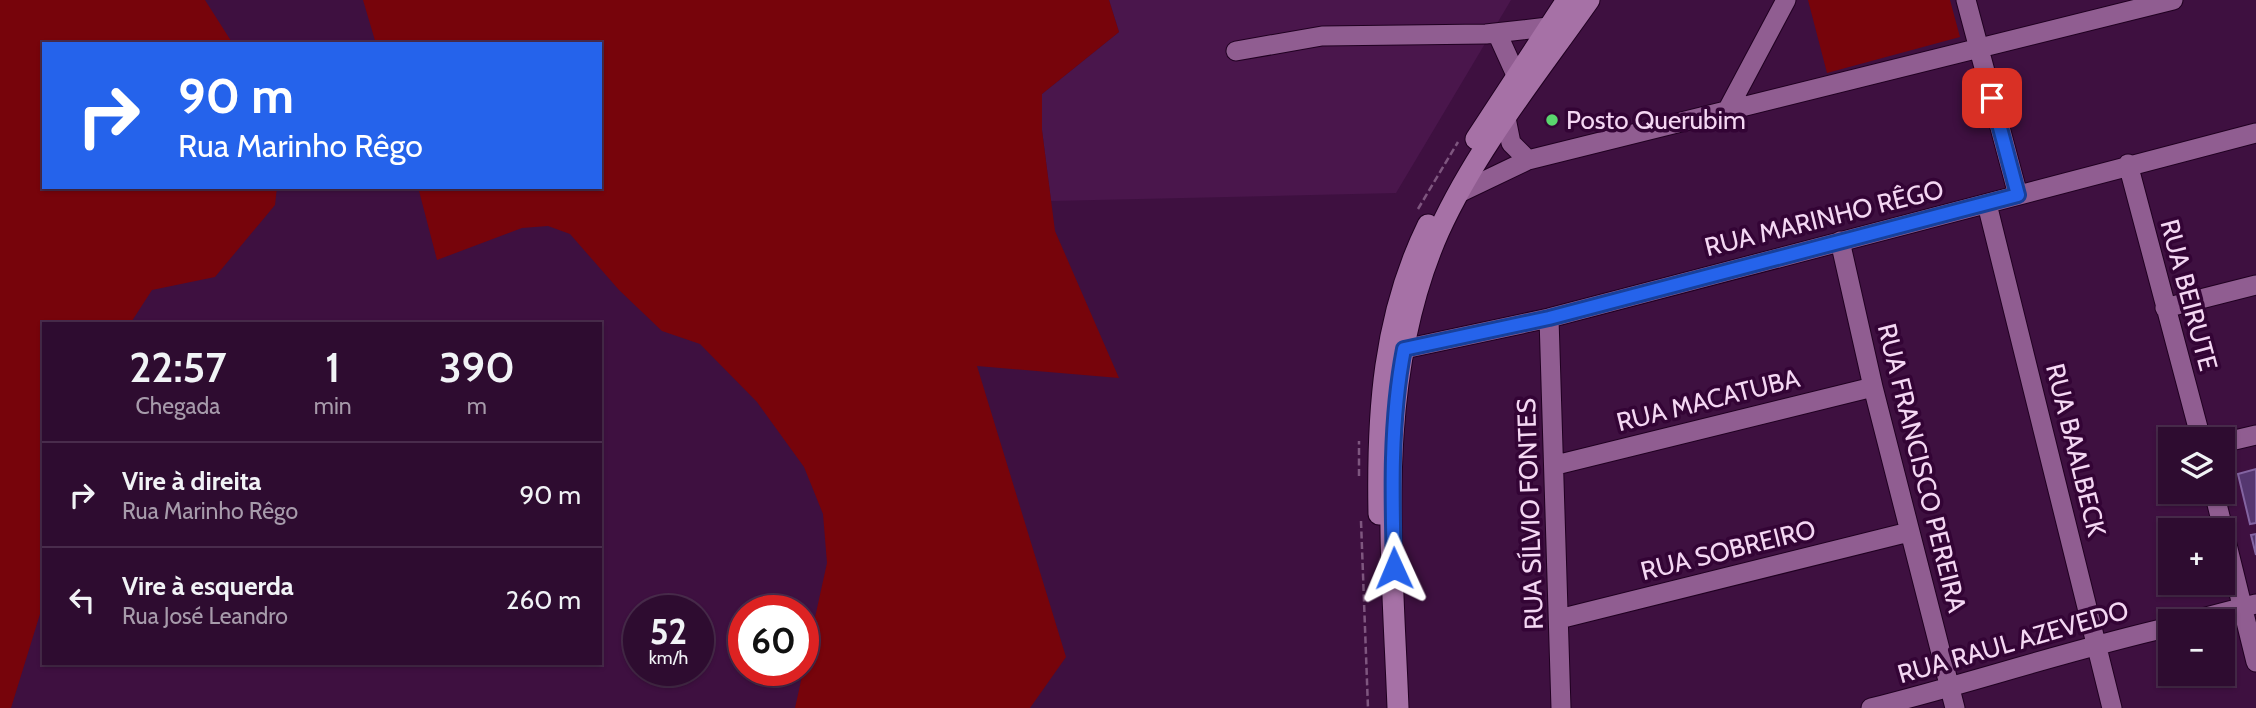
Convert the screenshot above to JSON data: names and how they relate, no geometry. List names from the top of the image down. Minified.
{"streets":{"street":["RUA MARINHO RÊGO","RUA BEIRUTE","RUA MACATUBA","RUA BAALBECK","RUA FRANCISCO PEREIRA","RUA SÍLVIO FONTES","RUA SOBREIRO","RUA RAUL AZEVEDO"]},"crossings":[["RUA MARINHO RÊGO","RUA BEIRUTE"],["RUA MARINHO RÊGO","RUA BAALBECK"],["RUA MARINHO RÊGO","RUA FRANCISCO PEREIRA"],["RUA MARINHO RÊGO","RUA SÍLVIO FONTES"],["RUA MACATUBA","RUA FRANCISCO PEREIRA"],["RUA MACATUBA","RUA SÍLVIO FONTES"],["RUA BAALBECK","RUA RAUL AZEVEDO"],["RUA FRANCISCO PEREIRA","RUA SOBREIRO"],["RUA FRANCISCO PEREIRA","RUA RAUL AZEVEDO"],["RUA SÍLVIO FONTES","RUA SOBREIRO"]],"places":["Posto Querubim"],"page":{"turn":["90 m","Rua Marinho Rêgo"],"eta":["22:57","Chegada","1","min","390","m"],"map_buttons":["+","−"],"list":[{"name":"Vire à direita","note":"Rua Marinho Rêgo","value":"90 m"},{"name":"Vire à esquerda","note":"Rua José Leandro","value":"260 m"}],"speed":"52 km/h","limit":"60"}}
